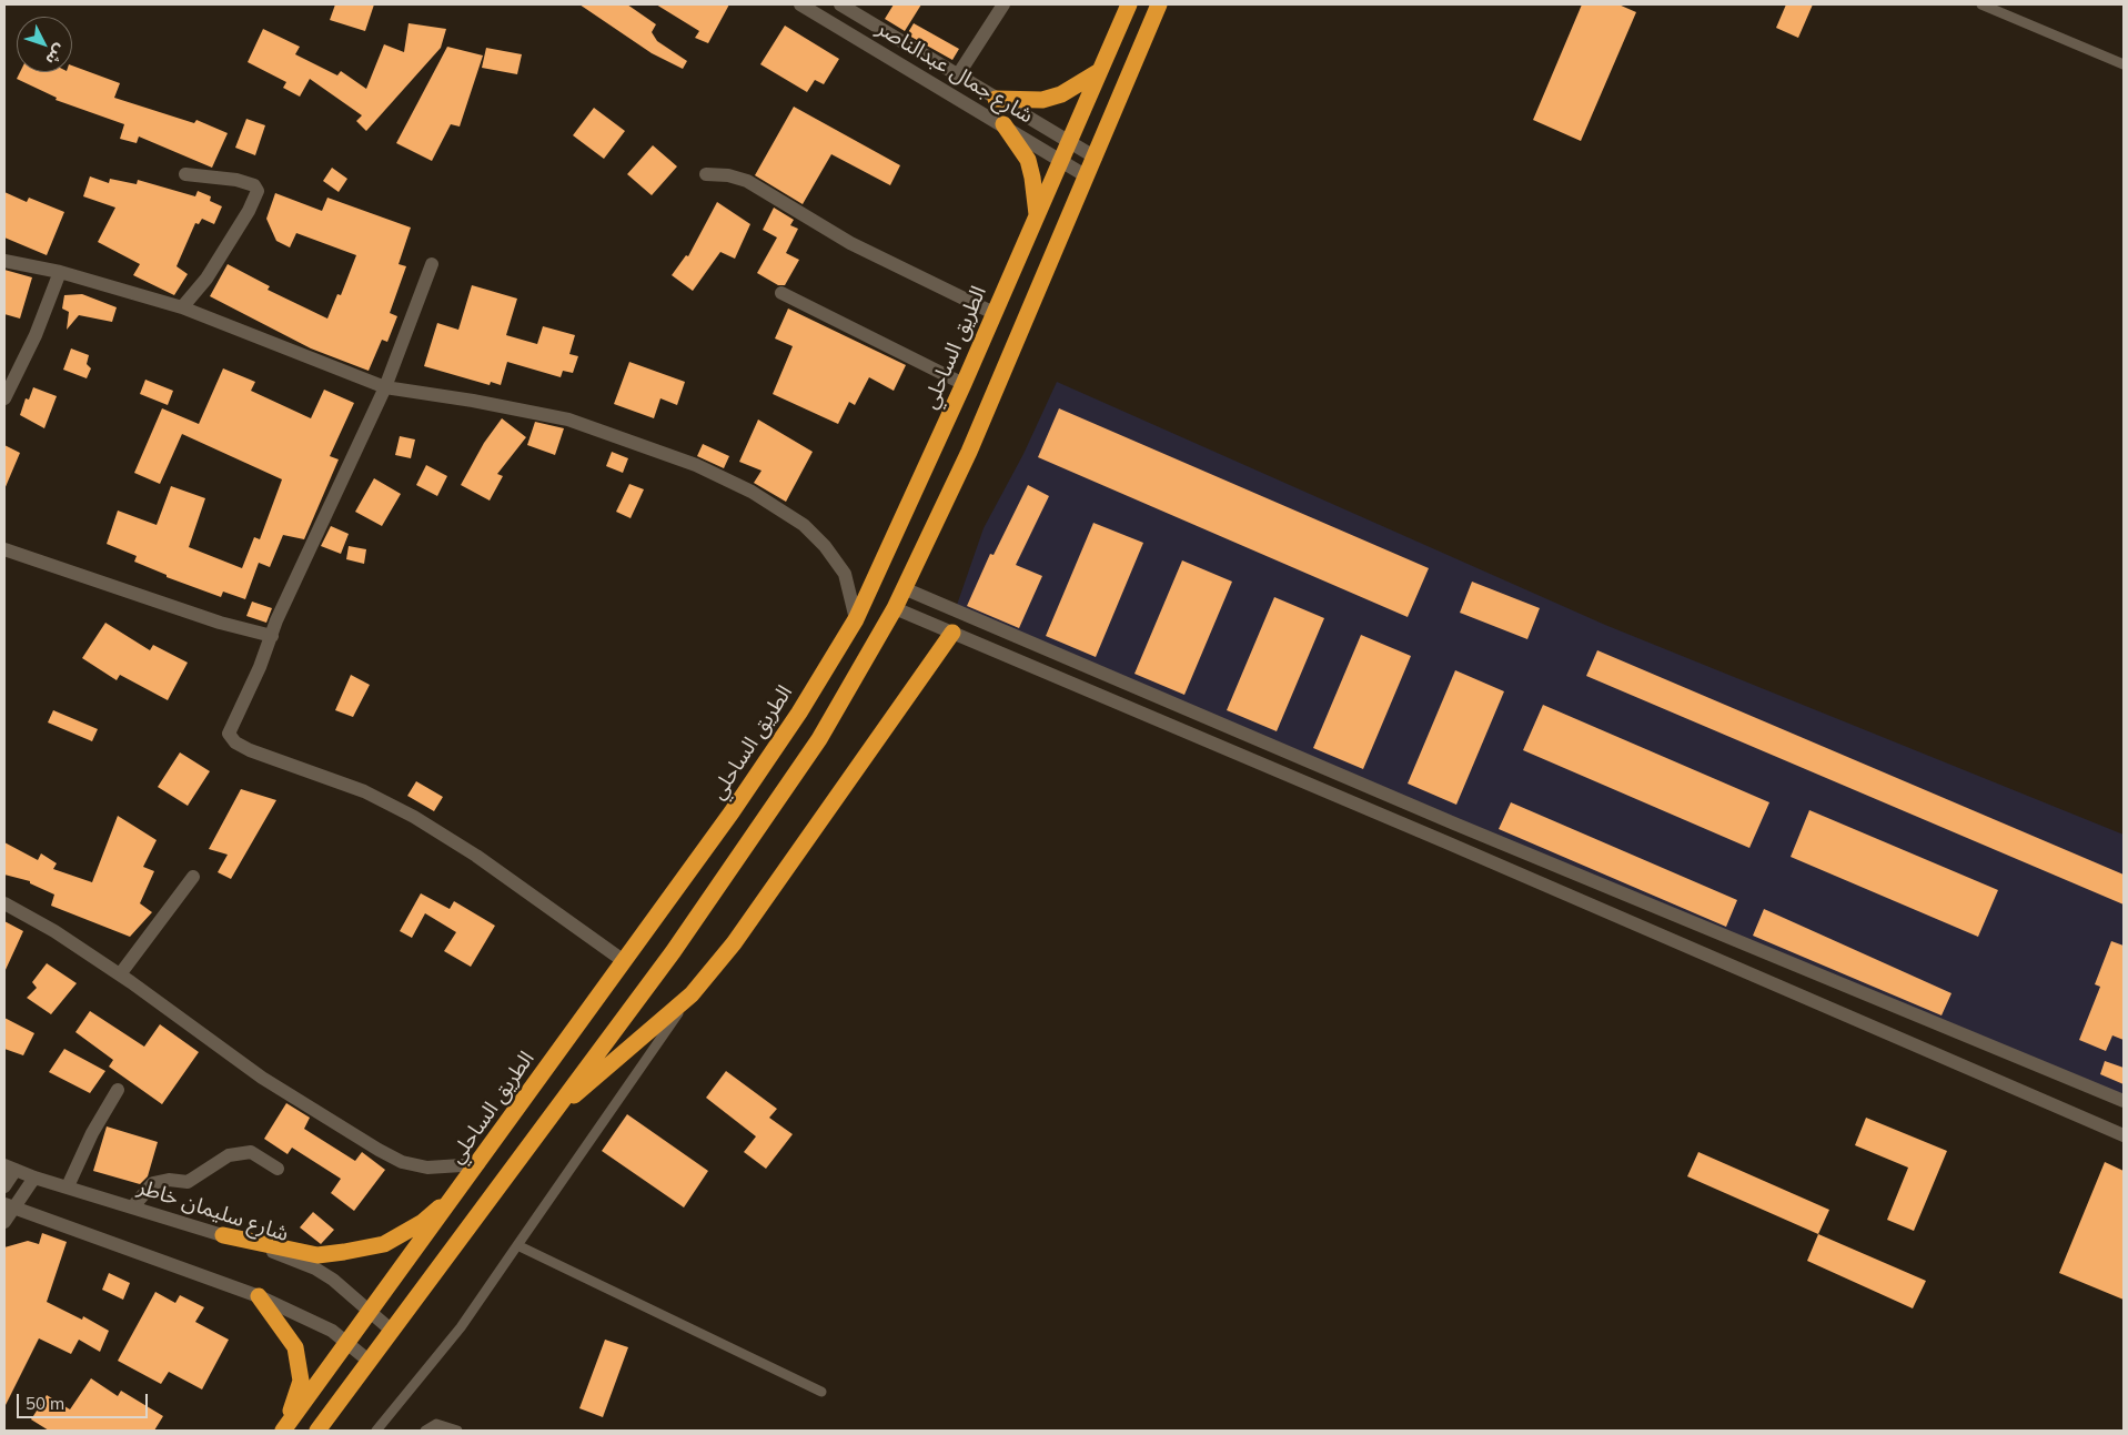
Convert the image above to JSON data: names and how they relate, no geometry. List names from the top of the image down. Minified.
{"streets":{"highway":["الطريق الساحلي"],"street":["شارع جمال عبدالناصر","شارع سليمان خاطر"]},"crossings":[["شارع جمال عبدالناصر","الطريق الساحلي"],["الطريق الساحلي","شارع سليمان خاطر"]],"scale_bar":"50 m","north":"bottom right"}
